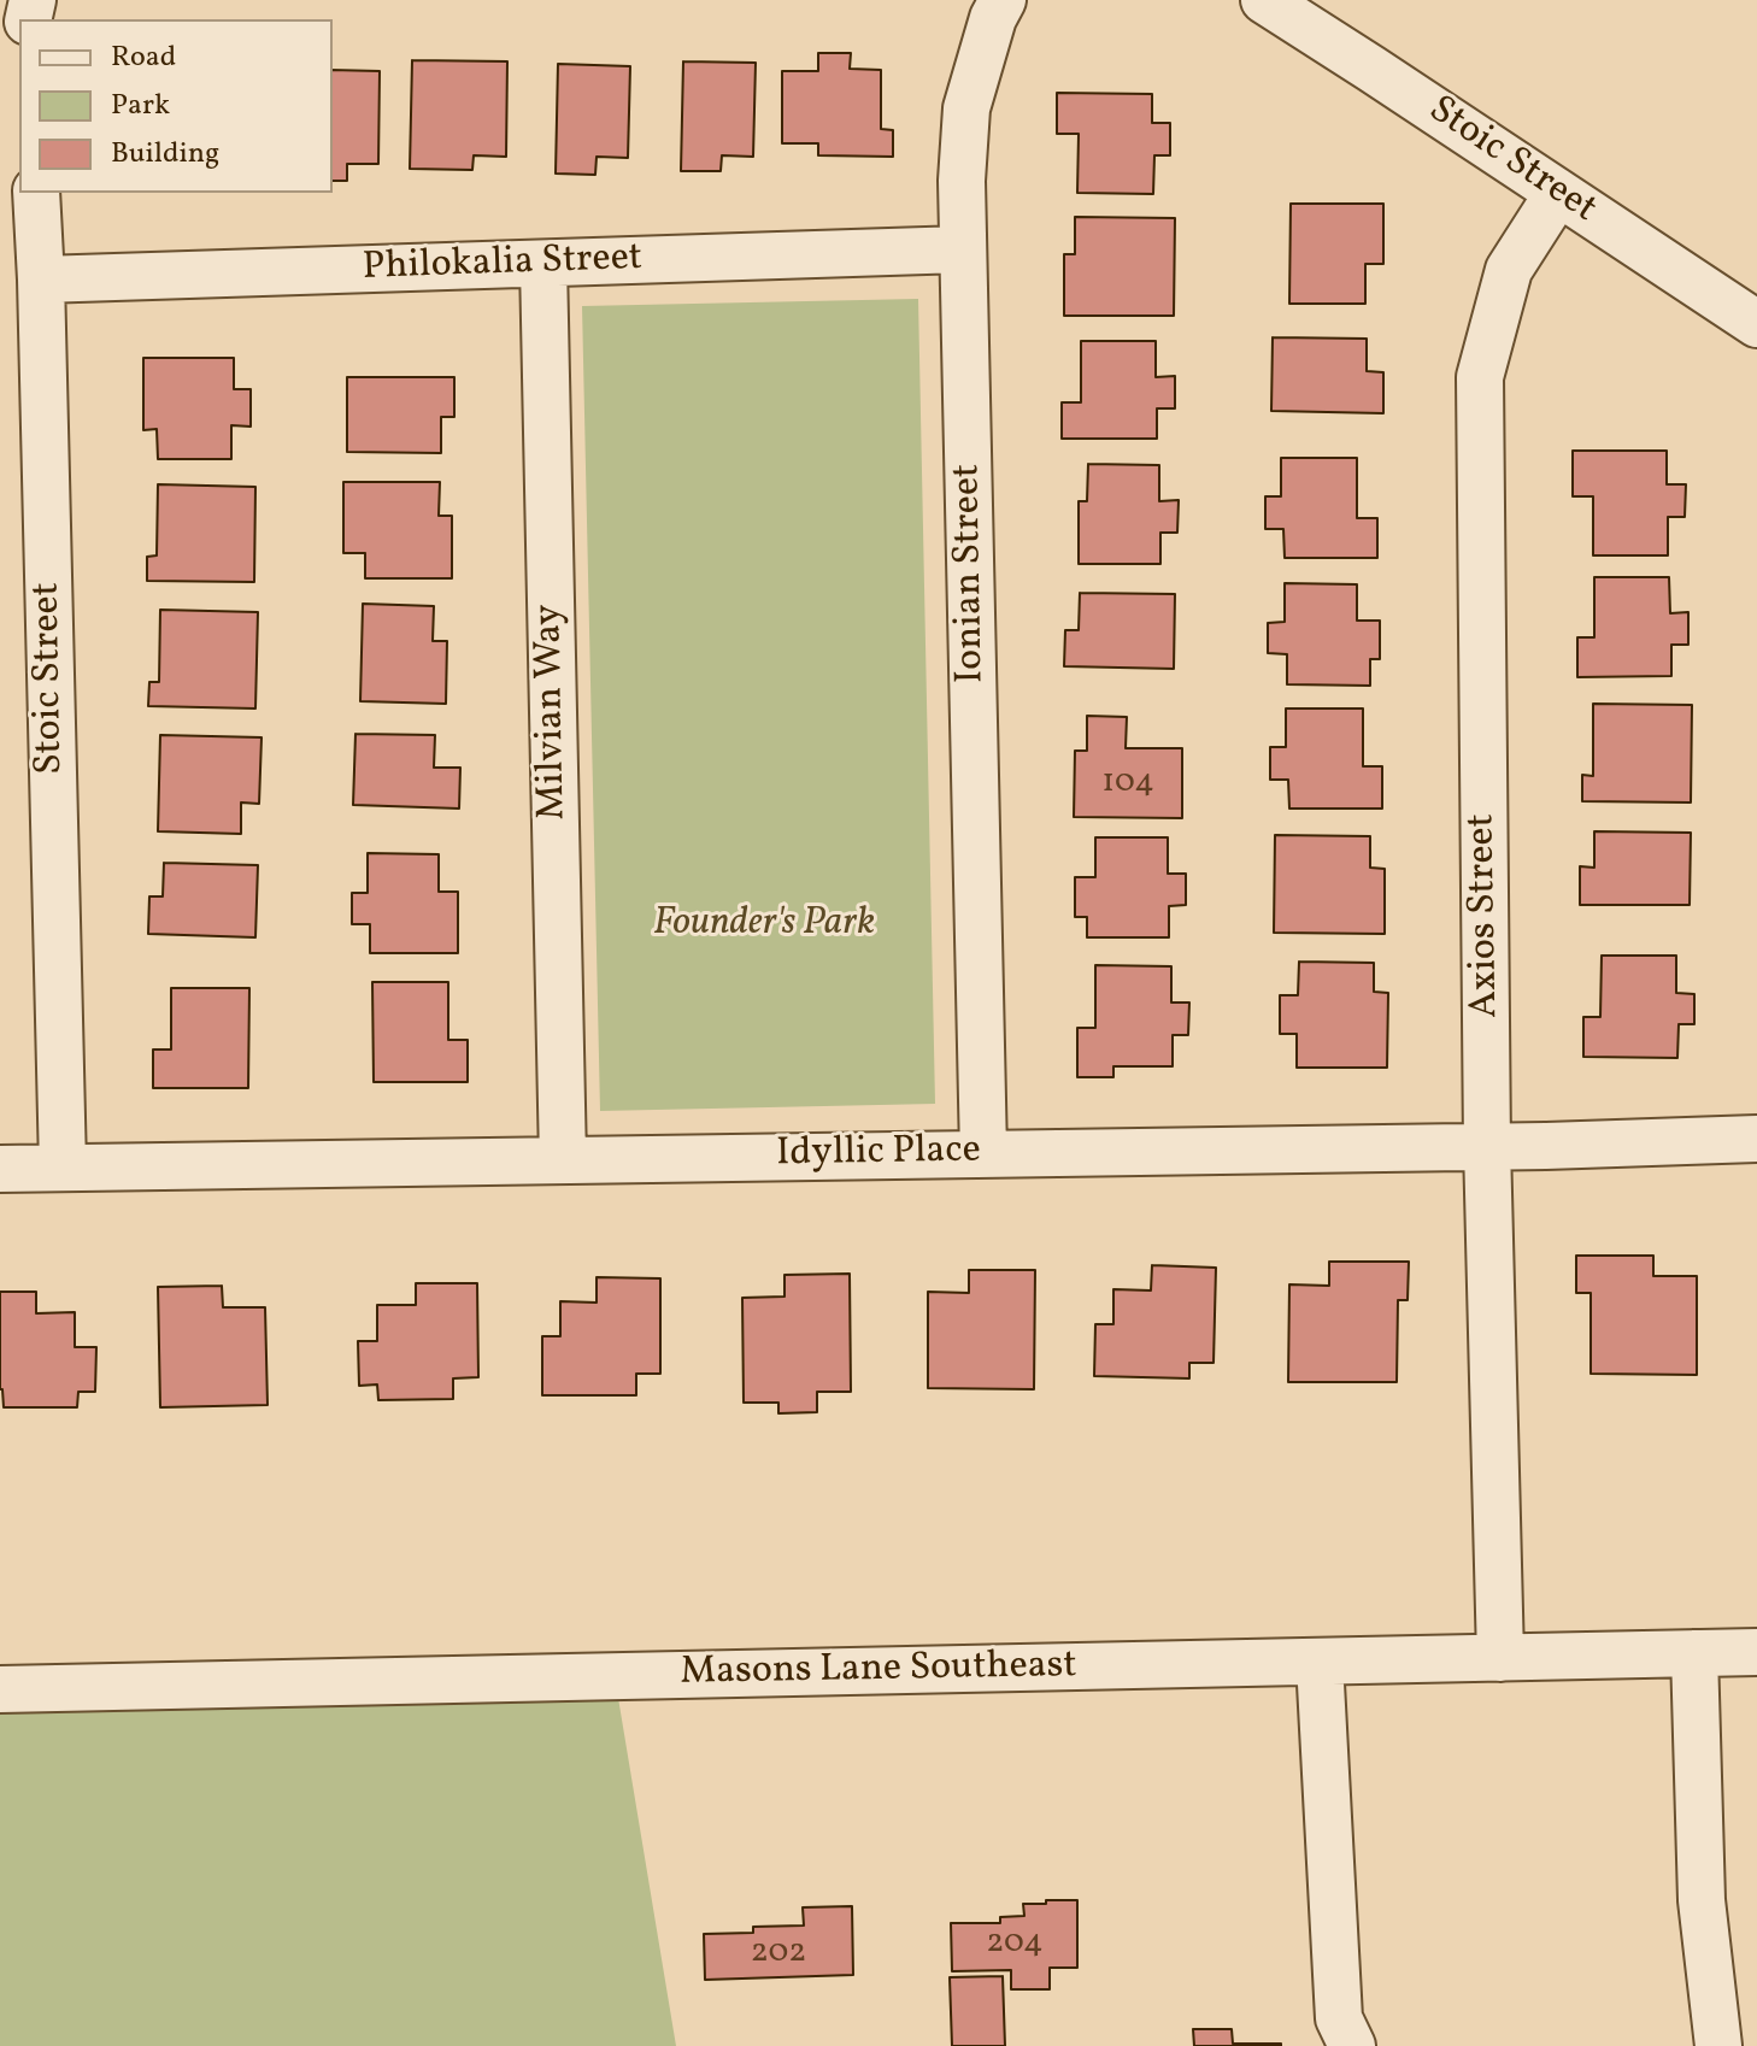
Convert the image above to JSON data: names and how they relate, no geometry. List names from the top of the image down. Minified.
{"streets":{"street":["Stoic Street","Philokalia Street","Ionian Street","Milvian Way","Axios Street","Idyllic Place","Masons Lane Southeast"]},"crossings":[["Stoic Street","Philokalia Street"],["Stoic Street","Axios Street"],["Stoic Street","Idyllic Place"],["Philokalia Street","Ionian Street"],["Philokalia Street","Milvian Way"],["Ionian Street","Idyllic Place"],["Milvian Way","Idyllic Place"],["Axios Street","Idyllic Place"],["Axios Street","Masons Lane Southeast"]],"parks":["Founder's Park"],"house_numbers":["104","204","202"],"legend":["Road","Park","Building"]}
